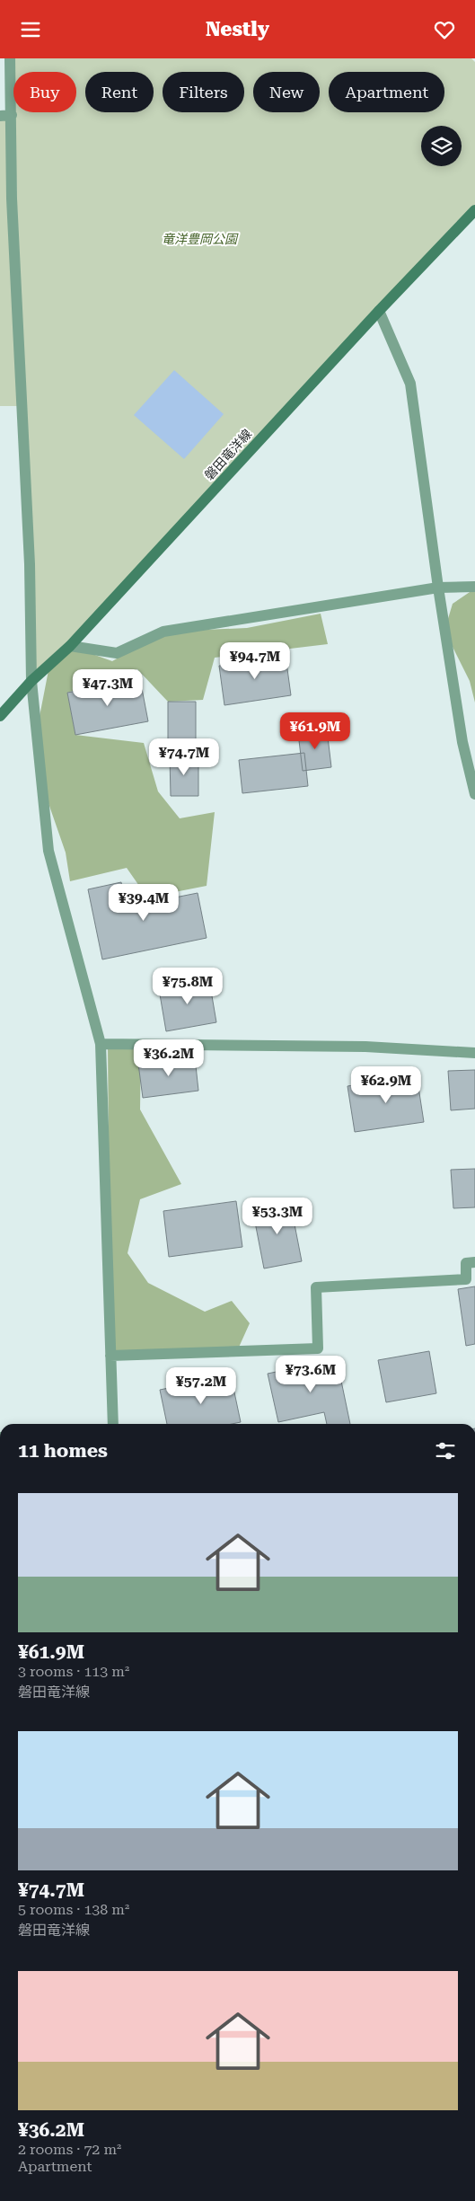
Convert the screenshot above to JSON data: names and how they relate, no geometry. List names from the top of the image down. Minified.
{"streets":{"main road":["磐田竜洋線"]},"parks":["竜洋豊岡公園"],"page":{"header":"Nestly","chip":["Buy","Rent","Filters","New","Apartment"],"price":["¥94.7M","¥47.3M","¥61.9M","¥74.7M","¥39.4M","¥75.8M","¥36.2M","¥62.9M","¥53.3M","¥73.6M","¥57.2M"],"heading":"11 homes","list":[{"name":"¥61.9M","note":"3 rooms · 113 m² · 磐田竜洋線"},{"name":"¥74.7M","note":"5 rooms · 138 m² · 磐田竜洋線"},{"name":"¥36.2M","note":"2 rooms · 72 m² · Apartment"}]}}
